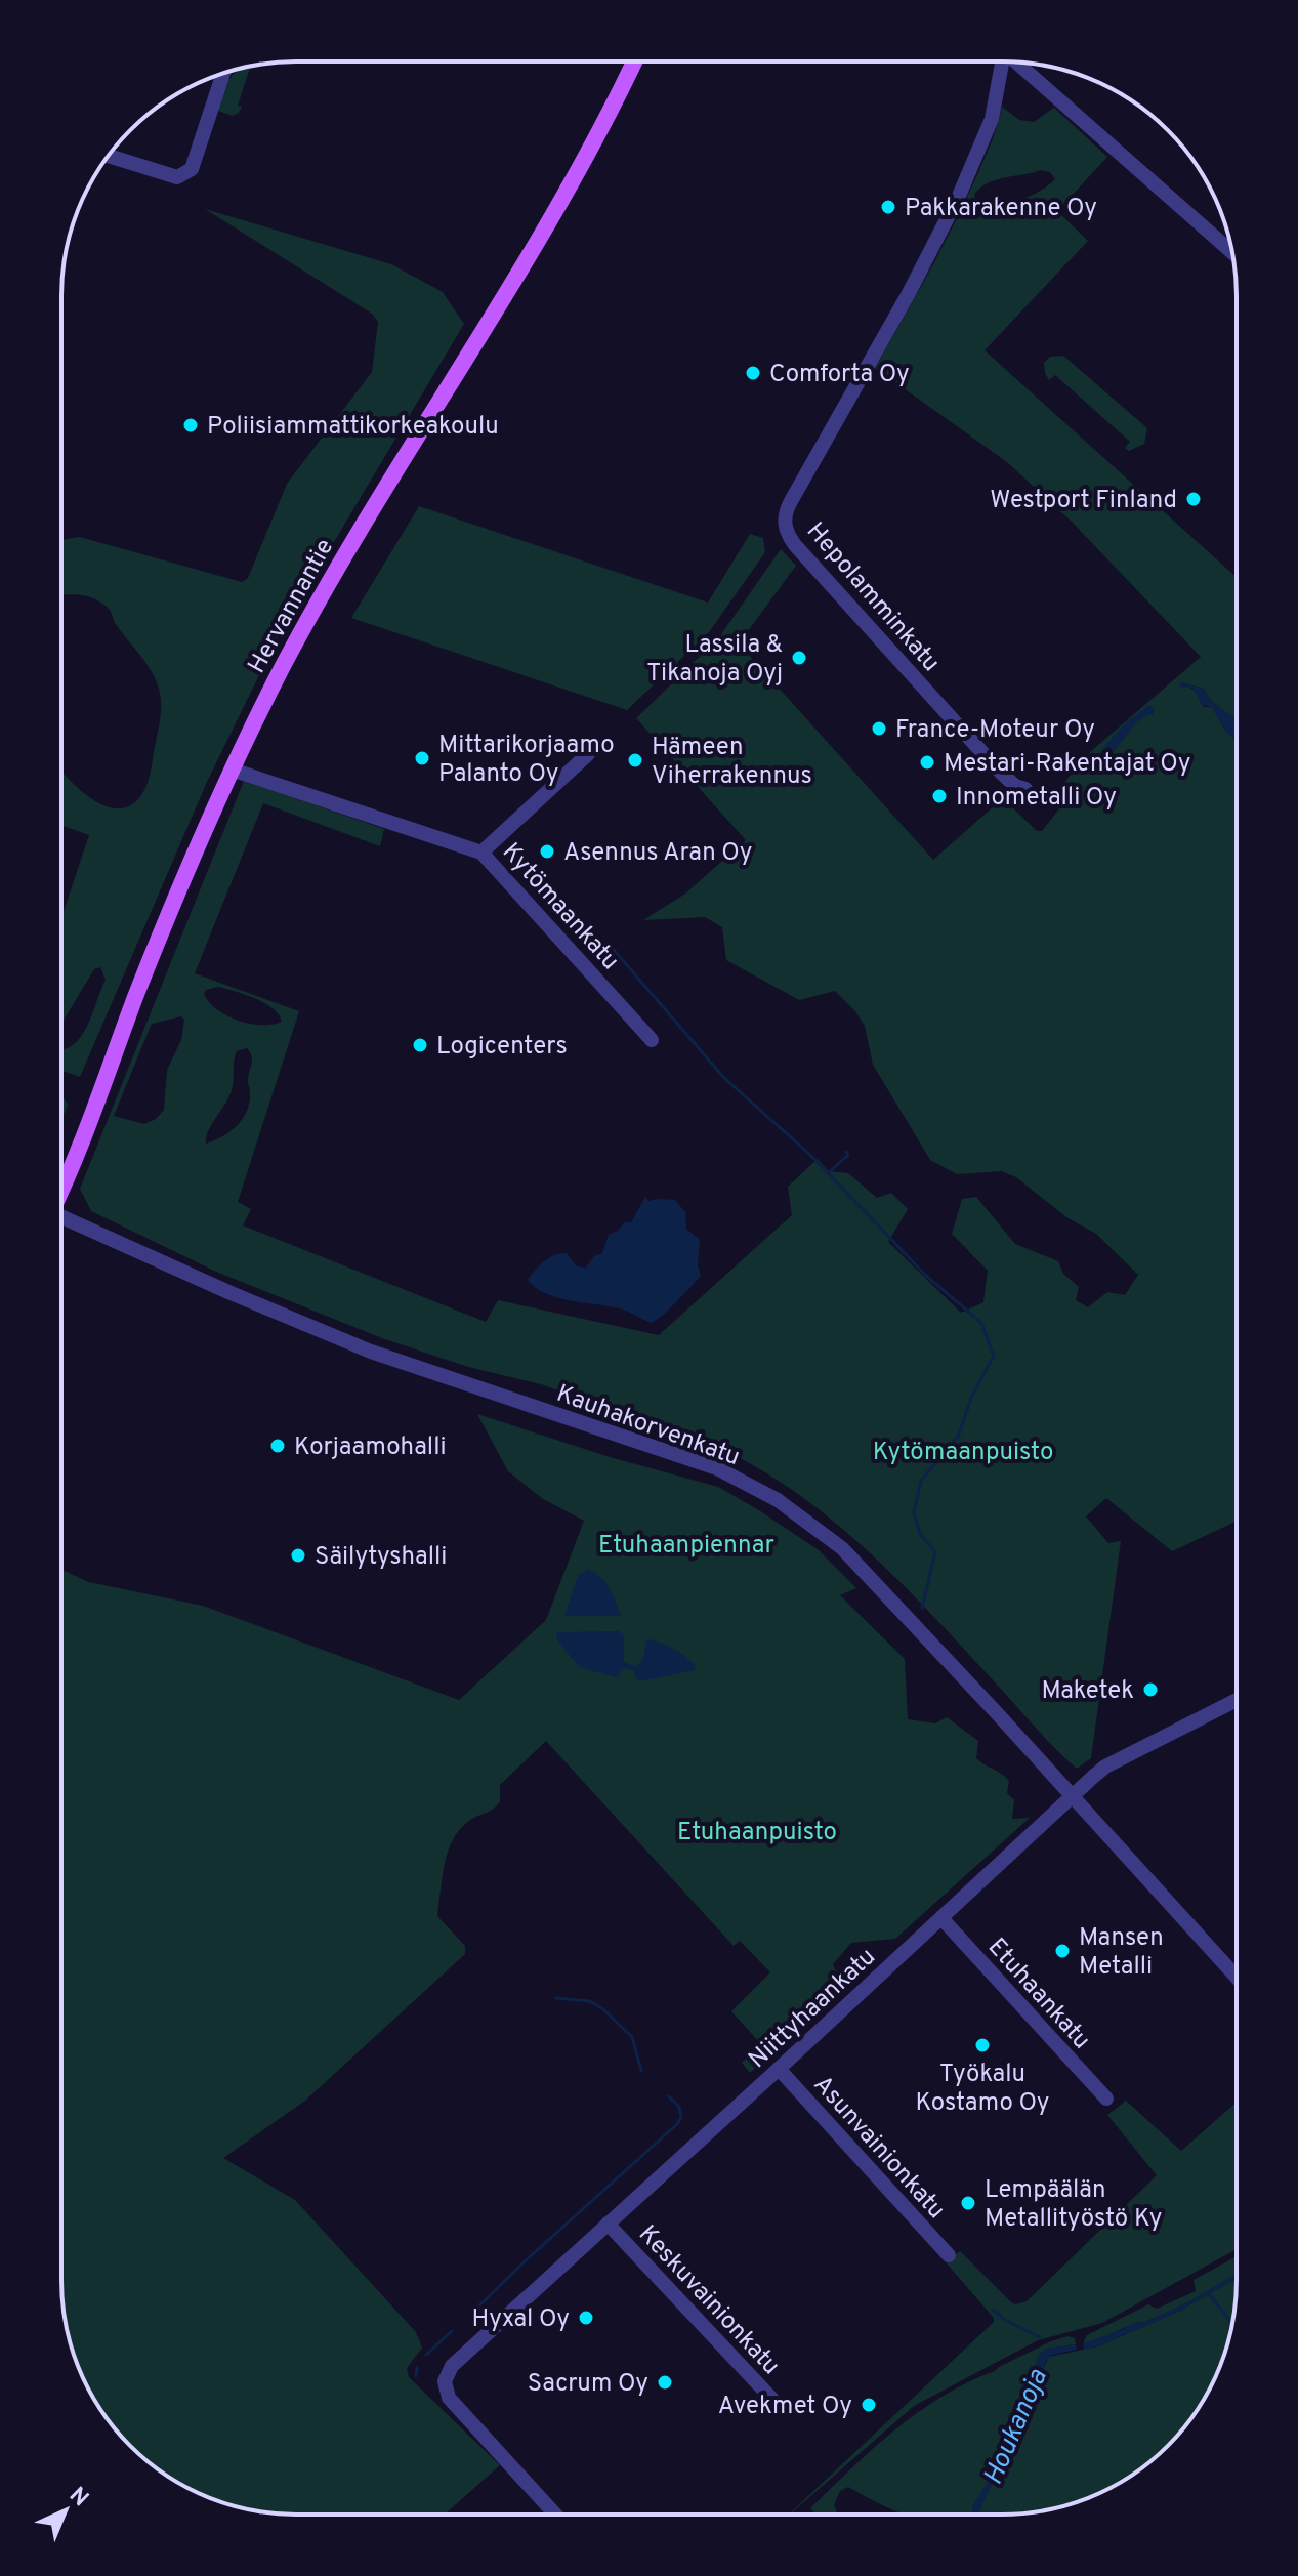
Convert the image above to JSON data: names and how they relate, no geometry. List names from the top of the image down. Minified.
{"streets":{"main road":["Hervannantie"],"street":["Hepolamminkatu","Kytömaankatu","Kauhakorvenkatu","Etuhaankatu","Niittyhaankatu","Asunvainionkatu","Keskuvainionkatu"]},"crossings":[["Hervannantie","Kytömaankatu"],["Kauhakorvenkatu","Niittyhaankatu"],["Etuhaankatu","Niittyhaankatu"],["Niittyhaankatu","Asunvainionkatu"],["Niittyhaankatu","Keskuvainionkatu"]],"water":["Houkanoja"],"parks":["Kytömaanpuisto","Etuhaanpiennar","Etuhaanpuisto"],"places":["Pakkarakenne Oy","Comforta Oy","Poliisiammattikorkeakoulu","Westport Finland","Lassila & Tikanoja Oyj","France-Moteur Oy","Mittarikorjaamo Palanto Oy","Hämeen Viherrakennus","Mestari-Rakentajat Oy","Innometalli Oy","Asennus Aran Oy","Logicenters","Korjaamohalli","Säilytyshalli","Maketek","Mansen Metalli","Työkalu Kostamo Oy","Lempäälän Metallityöstö Ky","Hyxal Oy","Sacrum Oy","Avekmet Oy"],"north":"top right"}
